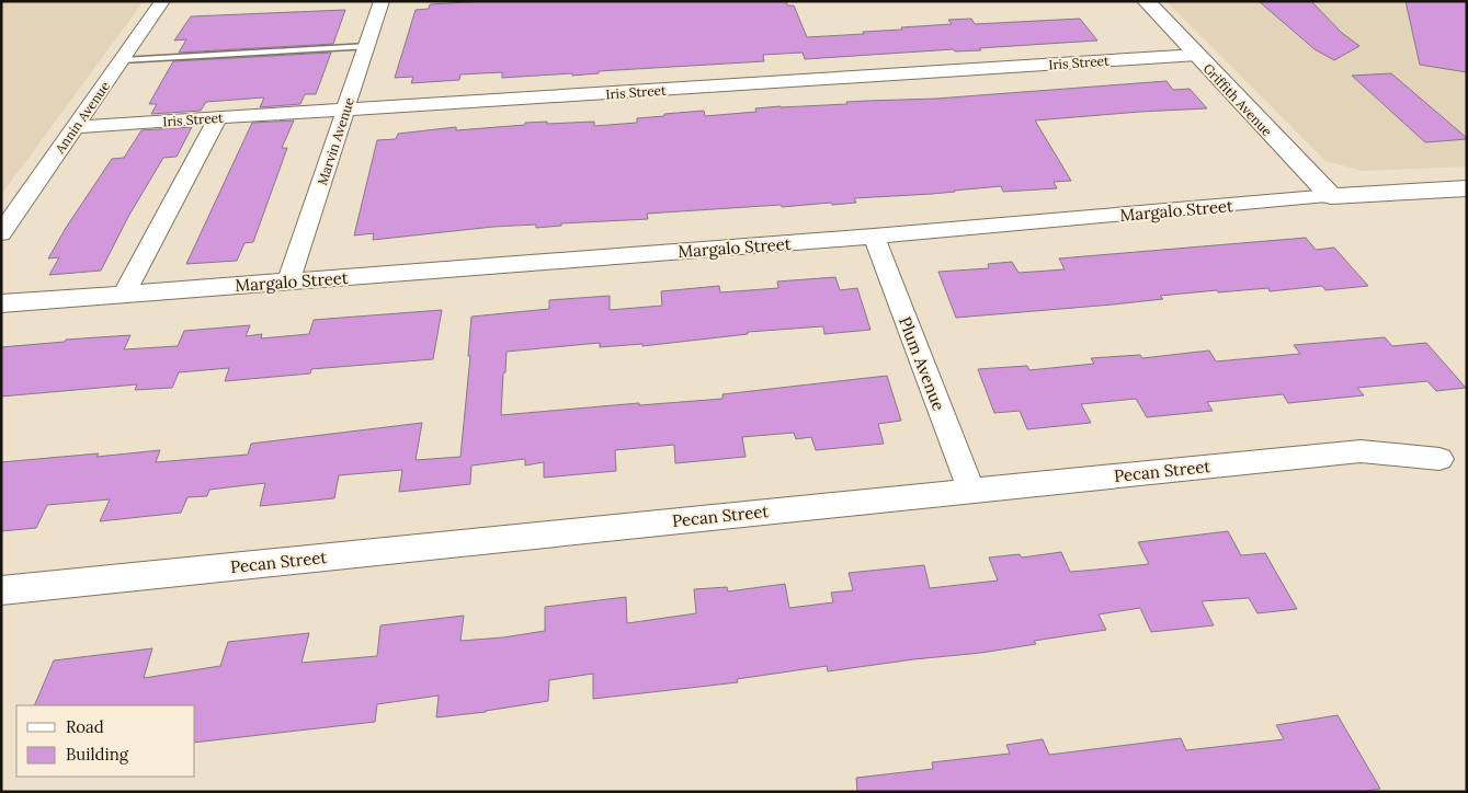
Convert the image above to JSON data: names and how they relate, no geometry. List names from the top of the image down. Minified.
{"streets":{"street":["Iris Street","Griffith Avenue","Annin Avenue","Marvin Avenue","Margalo Street","Plum Avenue","Pecan Street"]},"crossings":[["Iris Street","Griffith Avenue"],["Iris Street","Annin Avenue"],["Iris Street","Marvin Avenue"],["Griffith Avenue","Margalo Street"],["Marvin Avenue","Margalo Street"],["Margalo Street","Plum Avenue"],["Plum Avenue","Pecan Street"]],"legend":["Road","Building"]}
